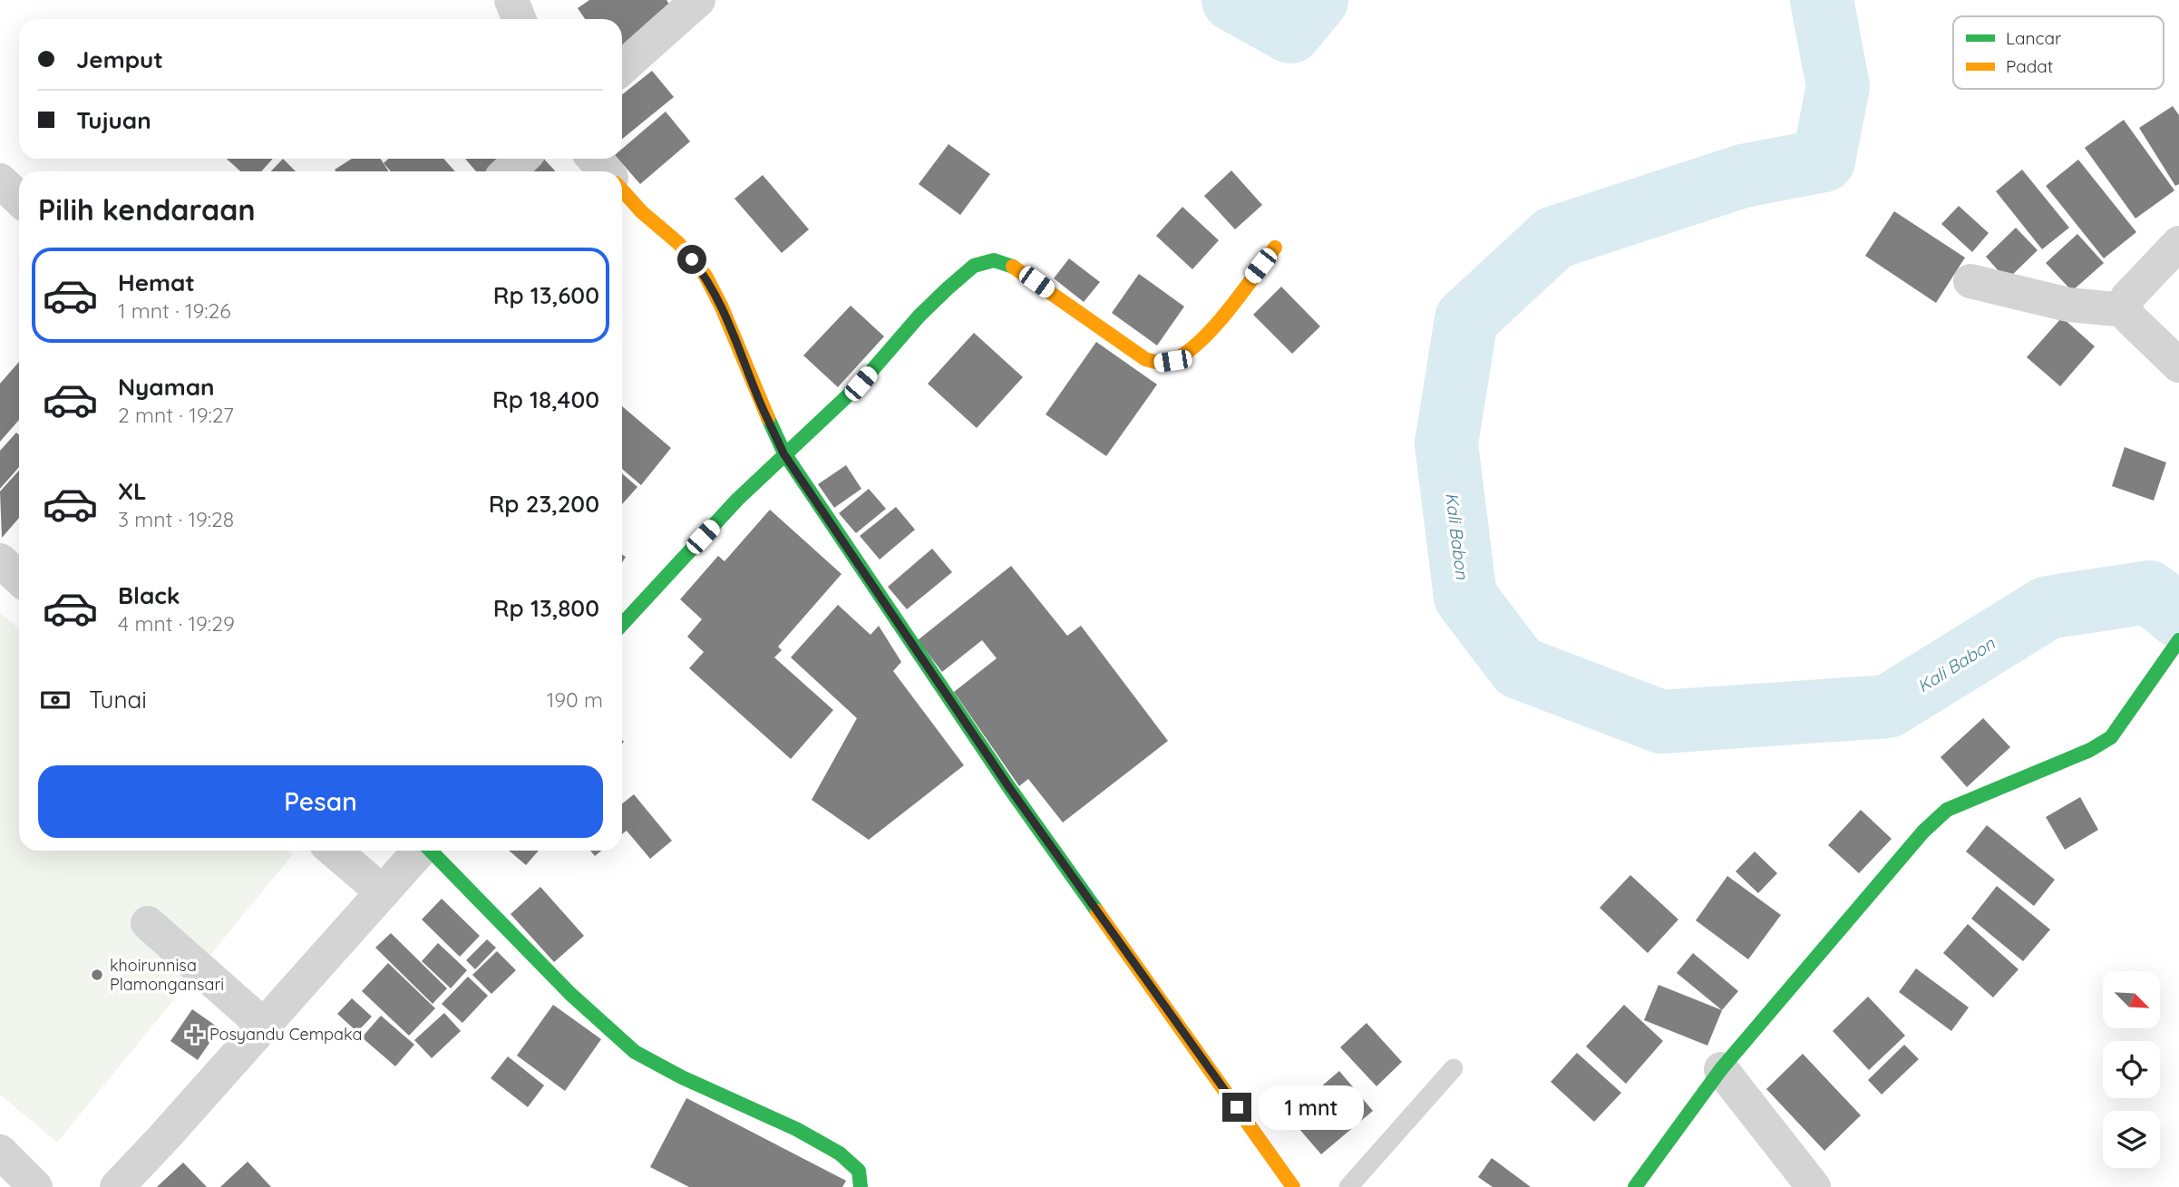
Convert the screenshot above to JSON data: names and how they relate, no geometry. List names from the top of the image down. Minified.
{"water":["Kali Babon"],"places":{"other":["khoirunnisa Plamongansari"],"health":["Posyandu Cempaka"]},"legend":["Lancar","Padat"],"north":"bottom right","page":{"banner":["Jemput","Tujuan"],"heading":"Pilih kendaraan","list":[{"name":"Hemat","note":"1 mnt · 19:26","value":"Rp 13,600"},{"name":"Nyaman","note":"2 mnt · 19:27","value":"Rp 18,400"},{"name":"XL","note":"3 mnt · 19:28","value":"Rp 23,200"},{"name":"Black","note":"4 mnt · 19:29","value":"Rp 13,800"}],"pay":["Tunai","190 m"],"buttons":"Pesan","bubble":"1 mnt"}}
